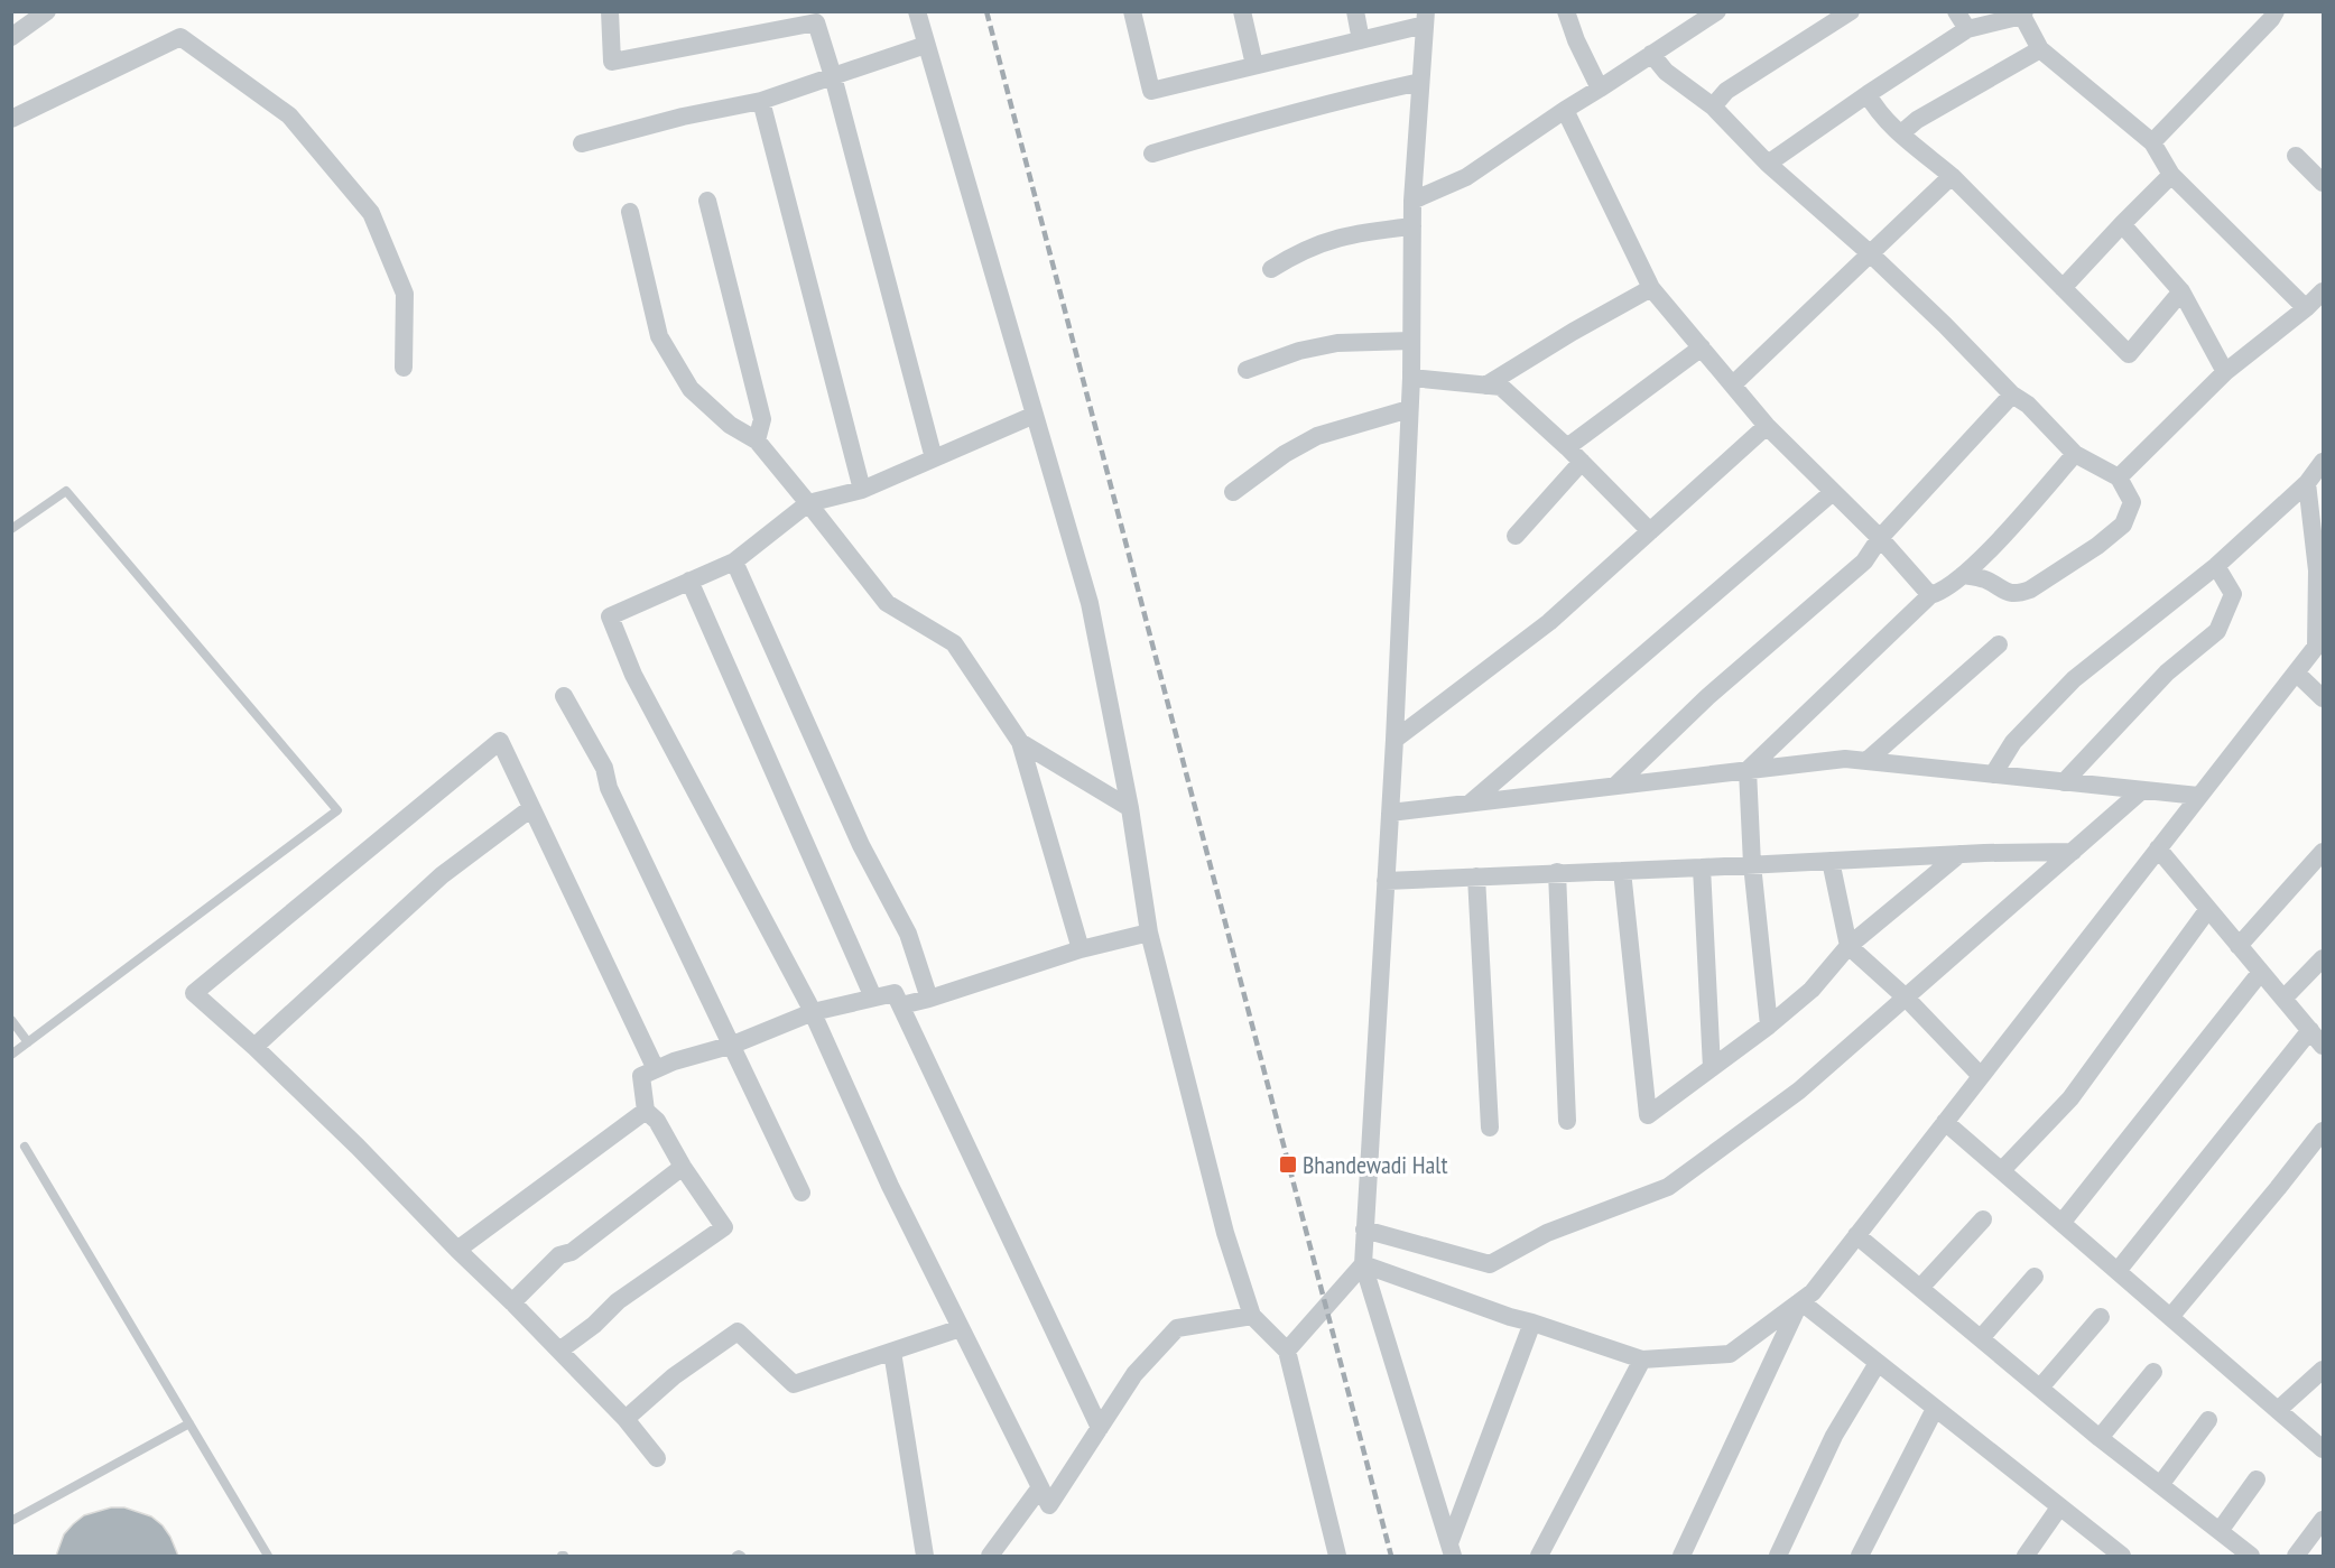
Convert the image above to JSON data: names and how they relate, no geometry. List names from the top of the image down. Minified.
{"places":{"transit":["Bhandewadi Halt"]}}
